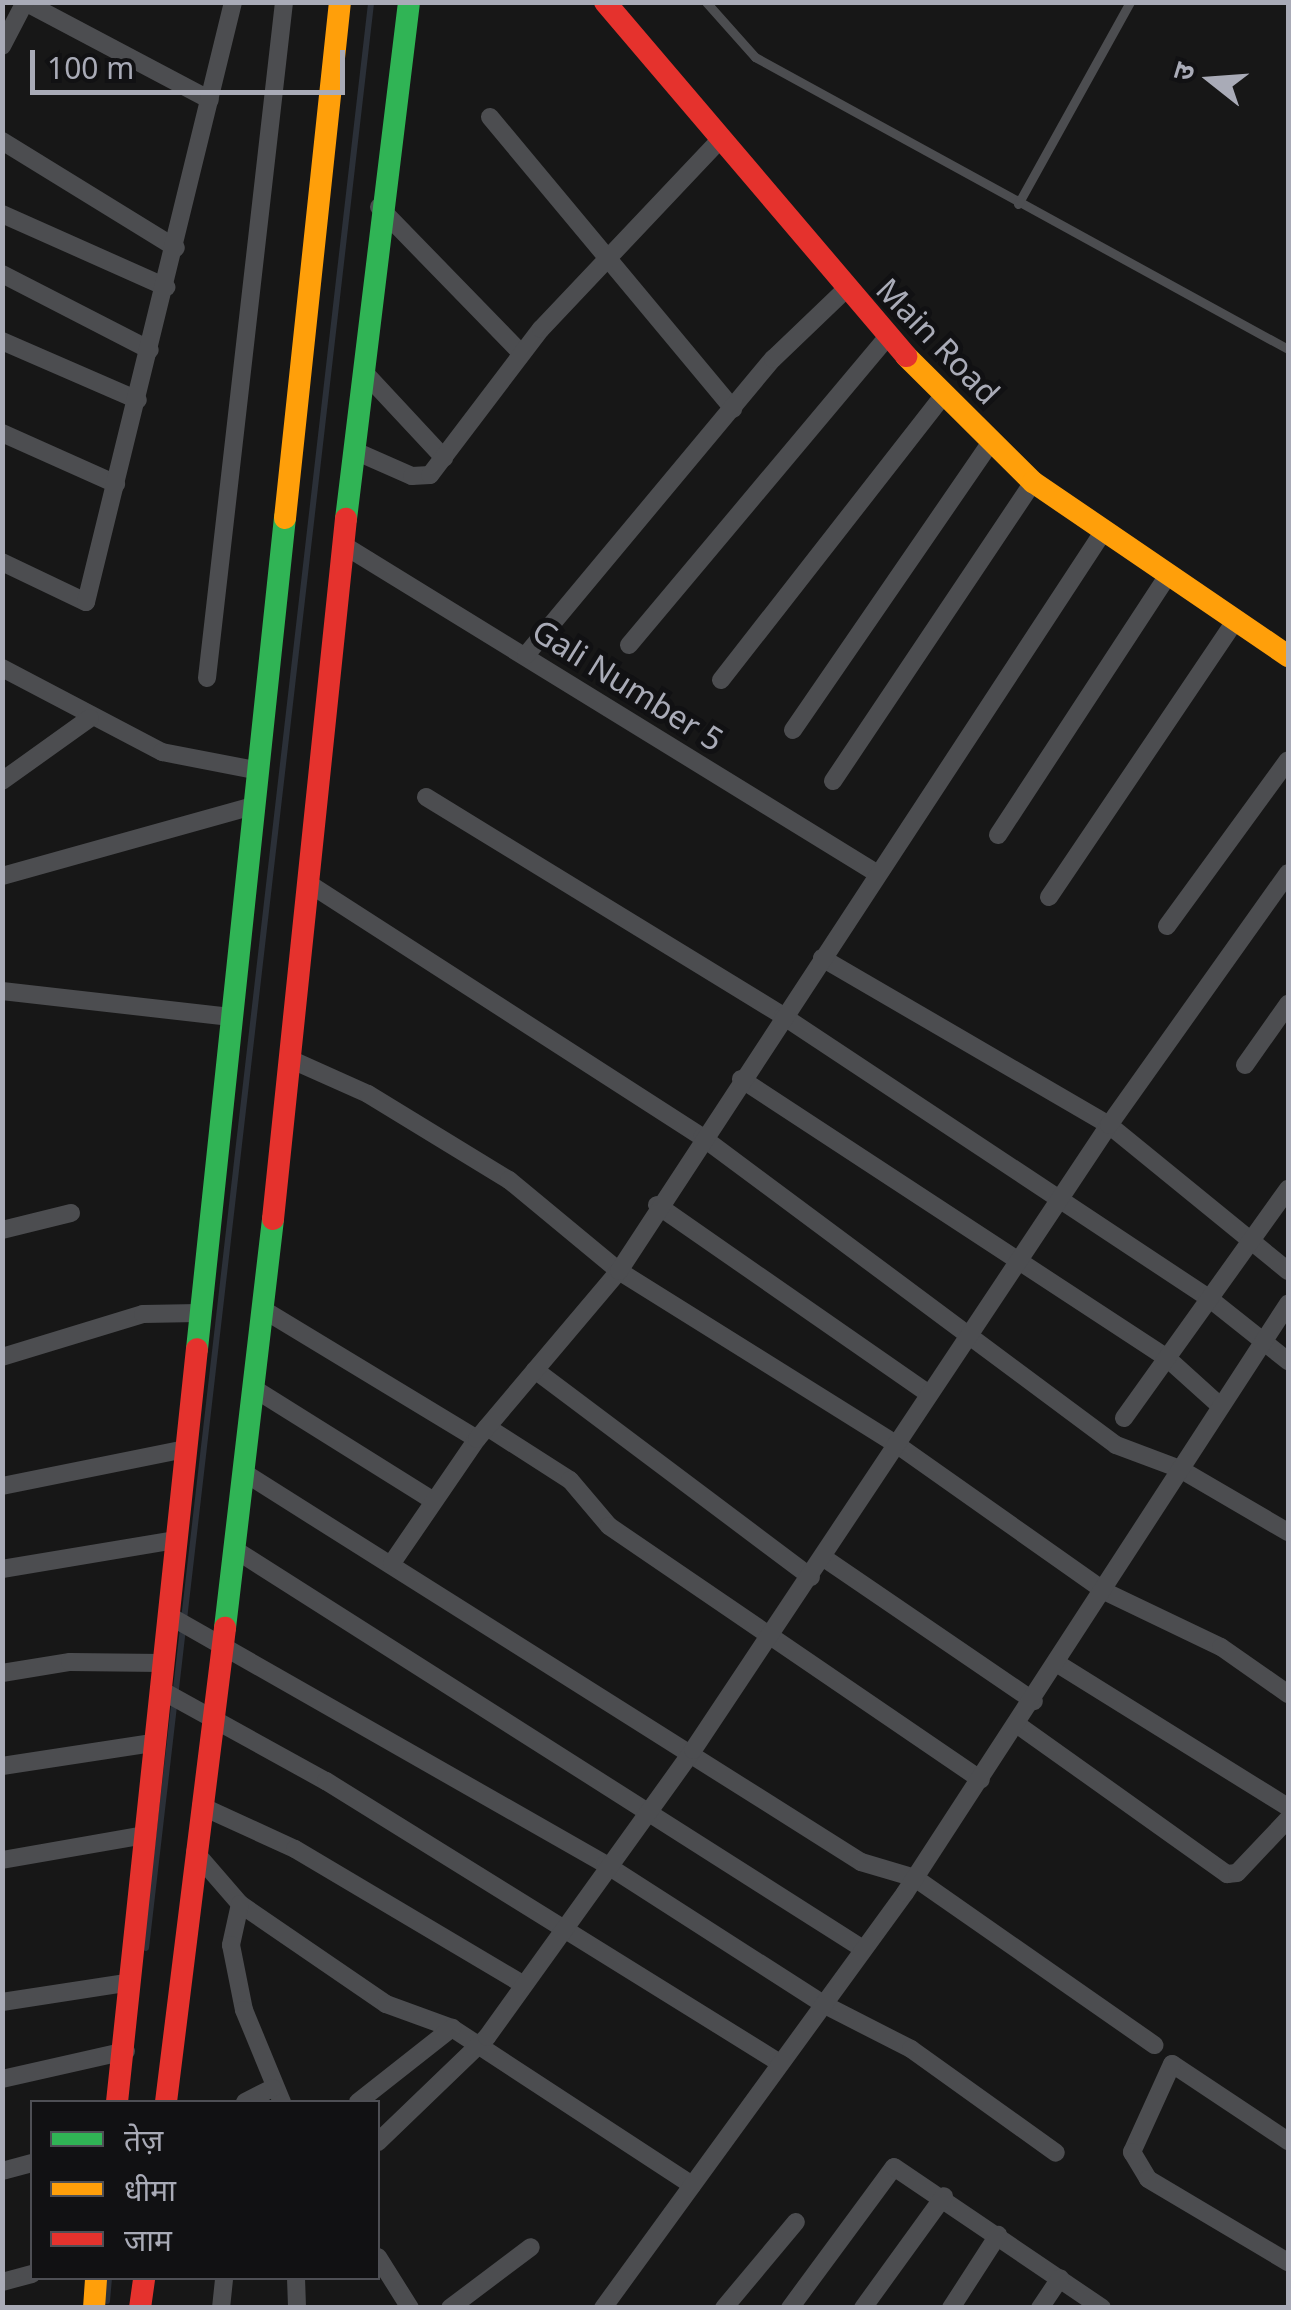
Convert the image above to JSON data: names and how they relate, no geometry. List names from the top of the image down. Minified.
{"streets":{"street":["Main Road","Gali Number 5"]},"legend":["तेज़","धीमा","जाम"],"scale_bar":"100 m","north":"left"}
